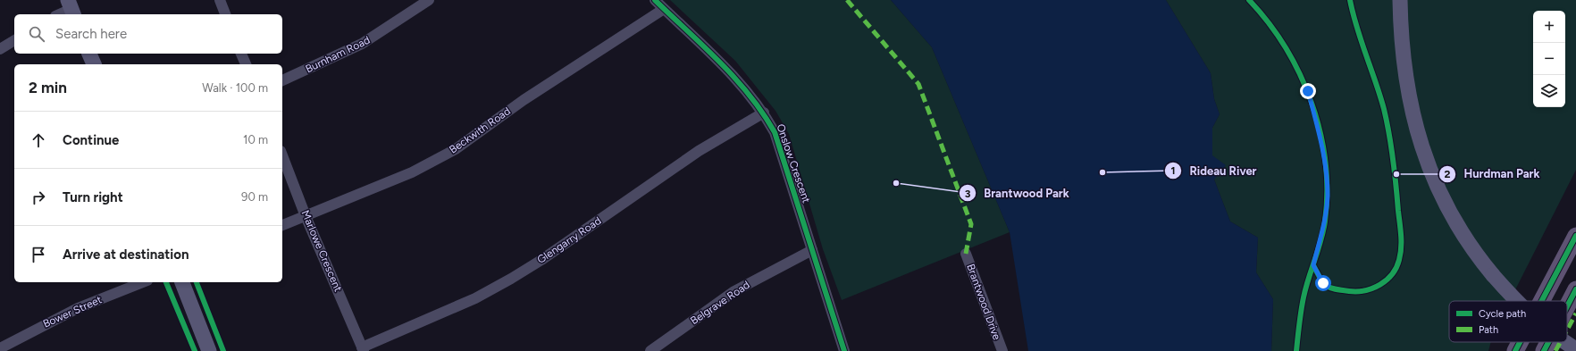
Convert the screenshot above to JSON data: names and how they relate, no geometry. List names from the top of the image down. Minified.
{"streets":{"street":["Burnham Road","Beckwith Road","Onslow Crescent","Glengarry Road","Marlowe Crescent","Brantwood Drive","Belgrave Road","Bower Street"]},"crossings":[["Beckwith Road","Onslow Crescent"],["Beckwith Road","Marlowe Crescent"],["Onslow Crescent","Glengarry Road"],["Onslow Crescent","Belgrave Road"],["Glengarry Road","Marlowe Crescent"]],"places":["Rideau River","Hurdman Park","Brantwood Park"],"legend":["Cycle path","Path"],"page":{"map_buttons":["+","−"],"search":"Search here","heading":["2 min","Walk · 100 m"],"list":[["Continue","10 m"],["Turn right","90 m"],"Arrive at destination"]}}
